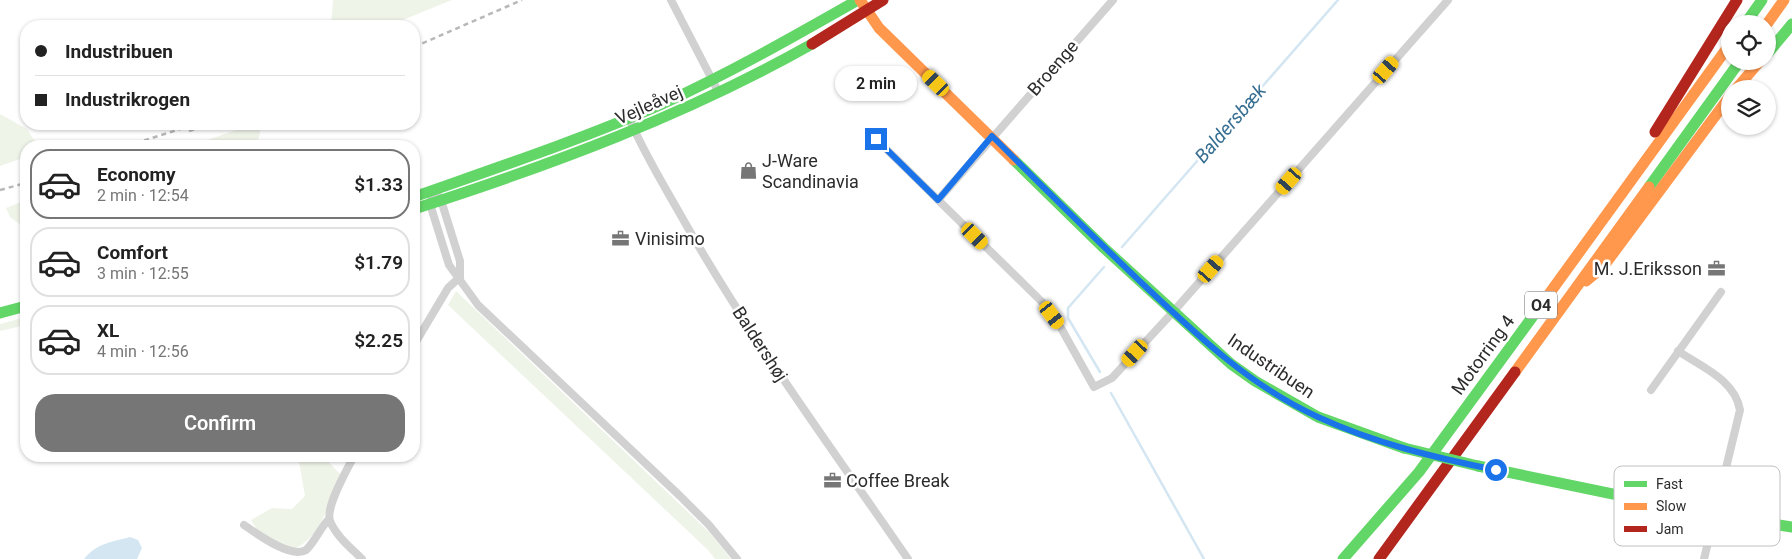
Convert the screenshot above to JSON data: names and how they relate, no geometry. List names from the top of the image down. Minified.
{"streets":{"main road":["Vejleåvej","O4","Motorring 4","Industribuen"],"street":["Broenge","Baldershøj"]},"crossings":[["Broenge","Industribuen"],["Vejleåvej","Baldershøj"],["Vejleåvej","Industribuen"],["O4","Motorring 4"]],"water":["Baldersbæk"],"places":{"shop":["J-Ware Scandinavia"],"office":["Vinisimo","M. J.Eriksson","Coffee Break"]},"legend":["Fast","Slow","Jam"],"page":{"banner":["Industribuen","Industrikrogen"],"bubble":"2 min","list":[{"name":"Economy","note":"2 min · 12:54","value":"$1.33"},{"name":"Comfort","note":"3 min · 12:55","value":"$1.79"},{"name":"XL","note":"4 min · 12:56","value":"$2.25"}],"buttons":"Confirm"}}
